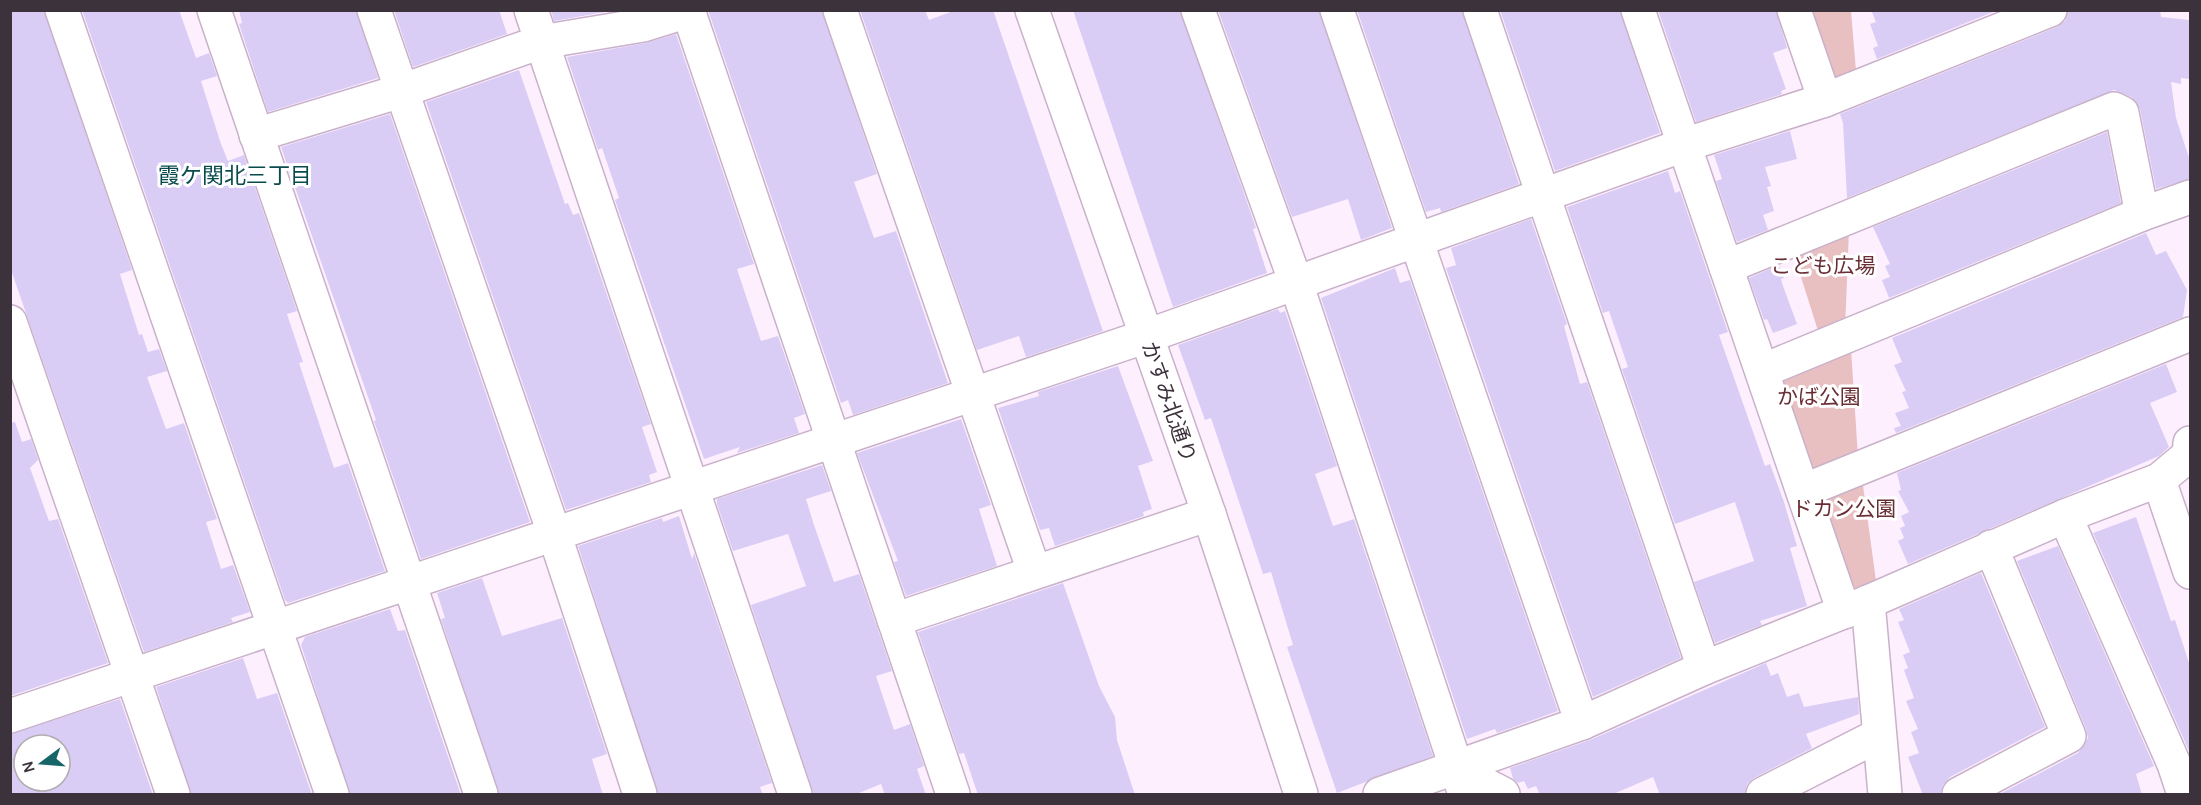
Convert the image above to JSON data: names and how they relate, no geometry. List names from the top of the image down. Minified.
{"streets":{"street":["かすみ北通り"]},"districts":["霞ケ関北三丁目"],"parks":["こども広場","かば公園","ドカン公園"],"north":"left"}
